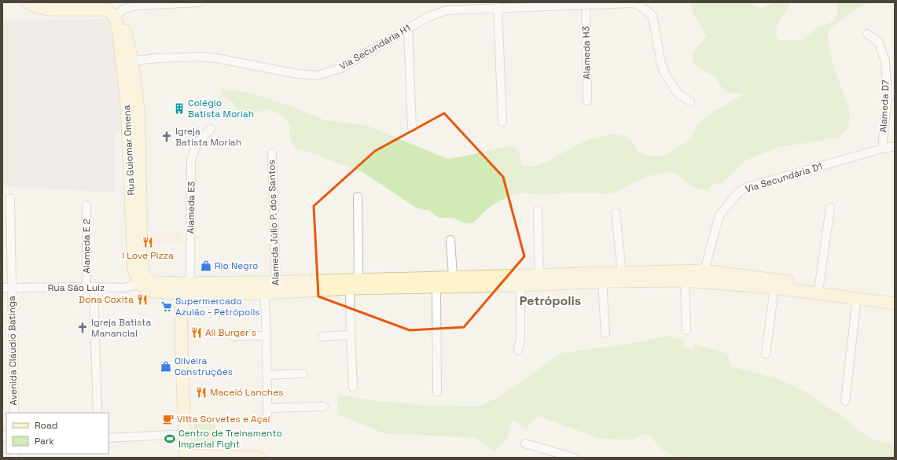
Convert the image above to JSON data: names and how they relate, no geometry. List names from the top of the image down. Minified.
{"streets":{"street":["Via Secundária H1","Alameda H3","Alameda D7","Rua Guiomar Omena","Via Secundária D1","Alameda E3","Alameda Júlio P. dos Santos","Alameda E 2","Rua São Luiz","Avenida Cláudio Batinga"]},"crossings":[["Via Secundária H1","Alameda H3"],["Via Secundária H1","Rua Guiomar Omena"],["Alameda D7","Via Secundária D1"],["Rua Guiomar Omena","Rua São Luiz"],["Alameda E 2","Rua São Luiz"],["Rua São Luiz","Avenida Cláudio Batinga"]],"districts":["Petrópolis"],"places":{"building":["Colégio Batista Moriah"],"church":["Igreja Batista Moriah","Igreja Batista Manancial"],"restaurant":["I Love Pizza","Dona Coxita","All Burger´s","Maceió Lanches"],"shop":["Rio Negro","Oliveira Construções"],"supermarket":["Supermercado Azulão - Petrópolis"],"cafe":["Vitta Sorvetes e Açaí"],"sports":["Centro de Treinamento Imperial Fight"]},"legend":["Road","Park"]}
